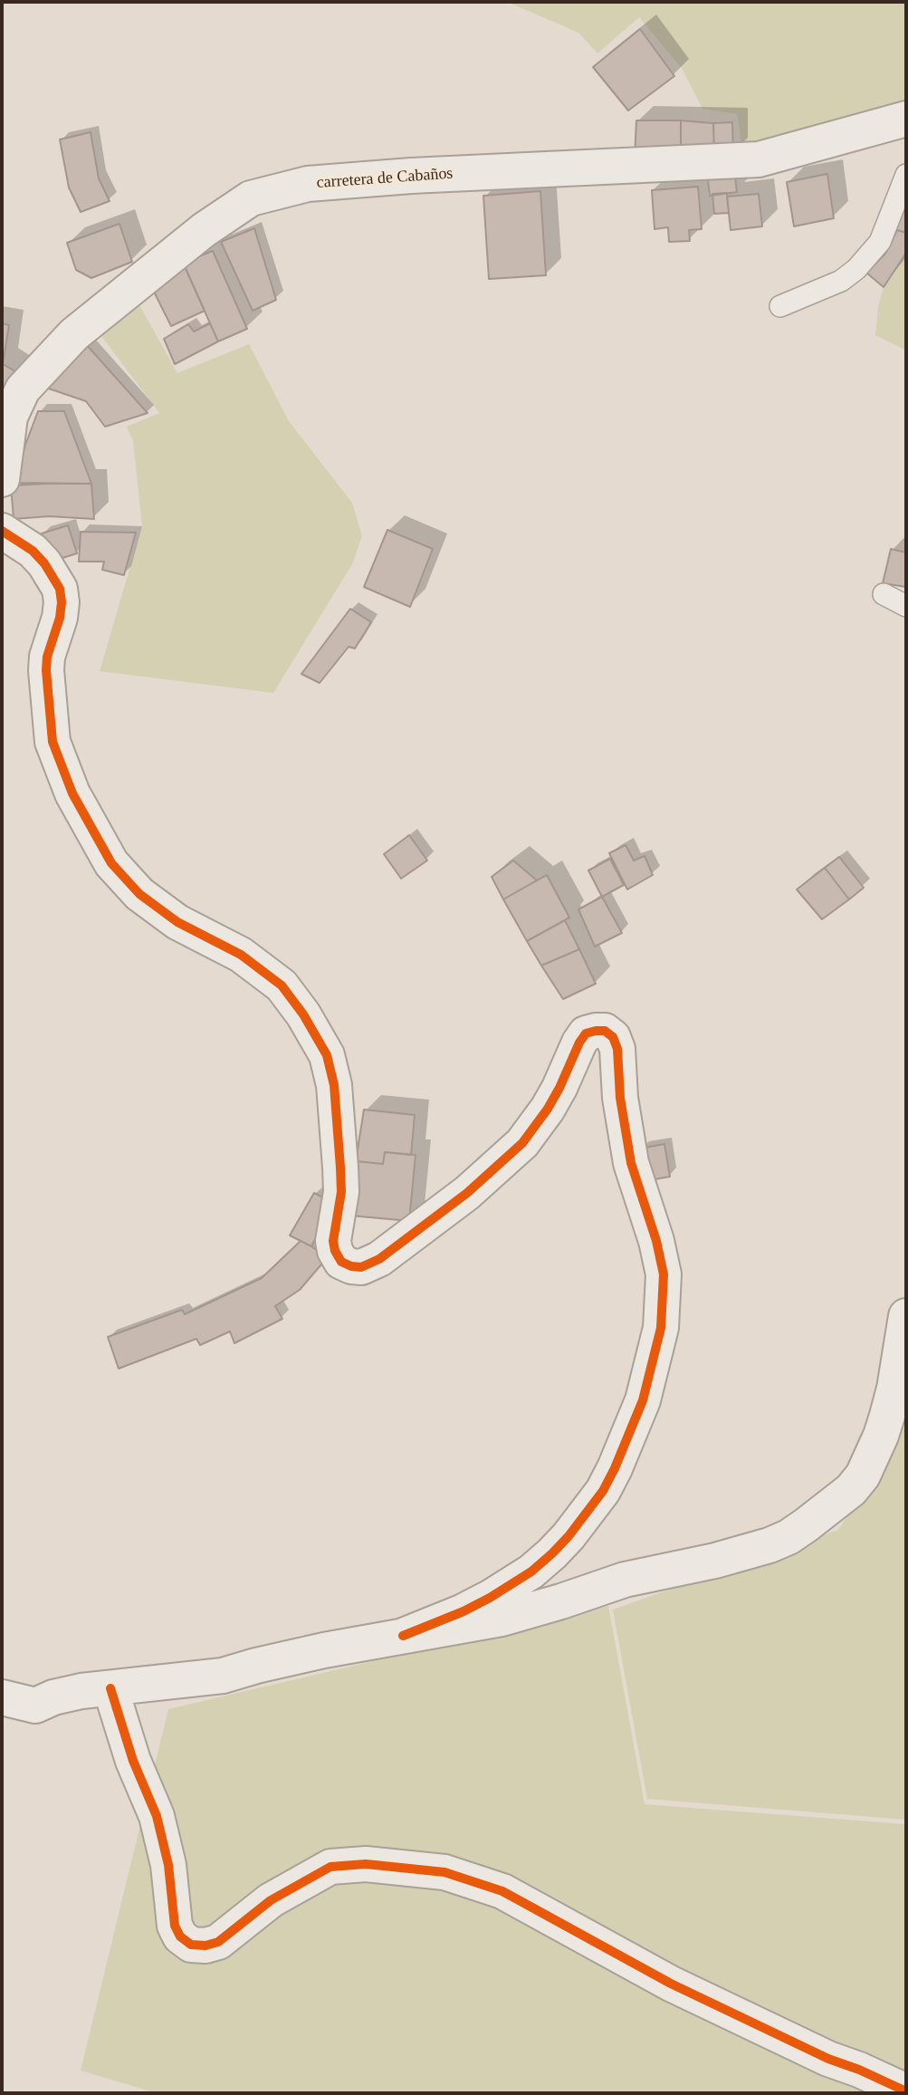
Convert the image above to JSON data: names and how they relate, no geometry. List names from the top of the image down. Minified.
{"streets":{"street":["carretera de Cabaños"]}}
